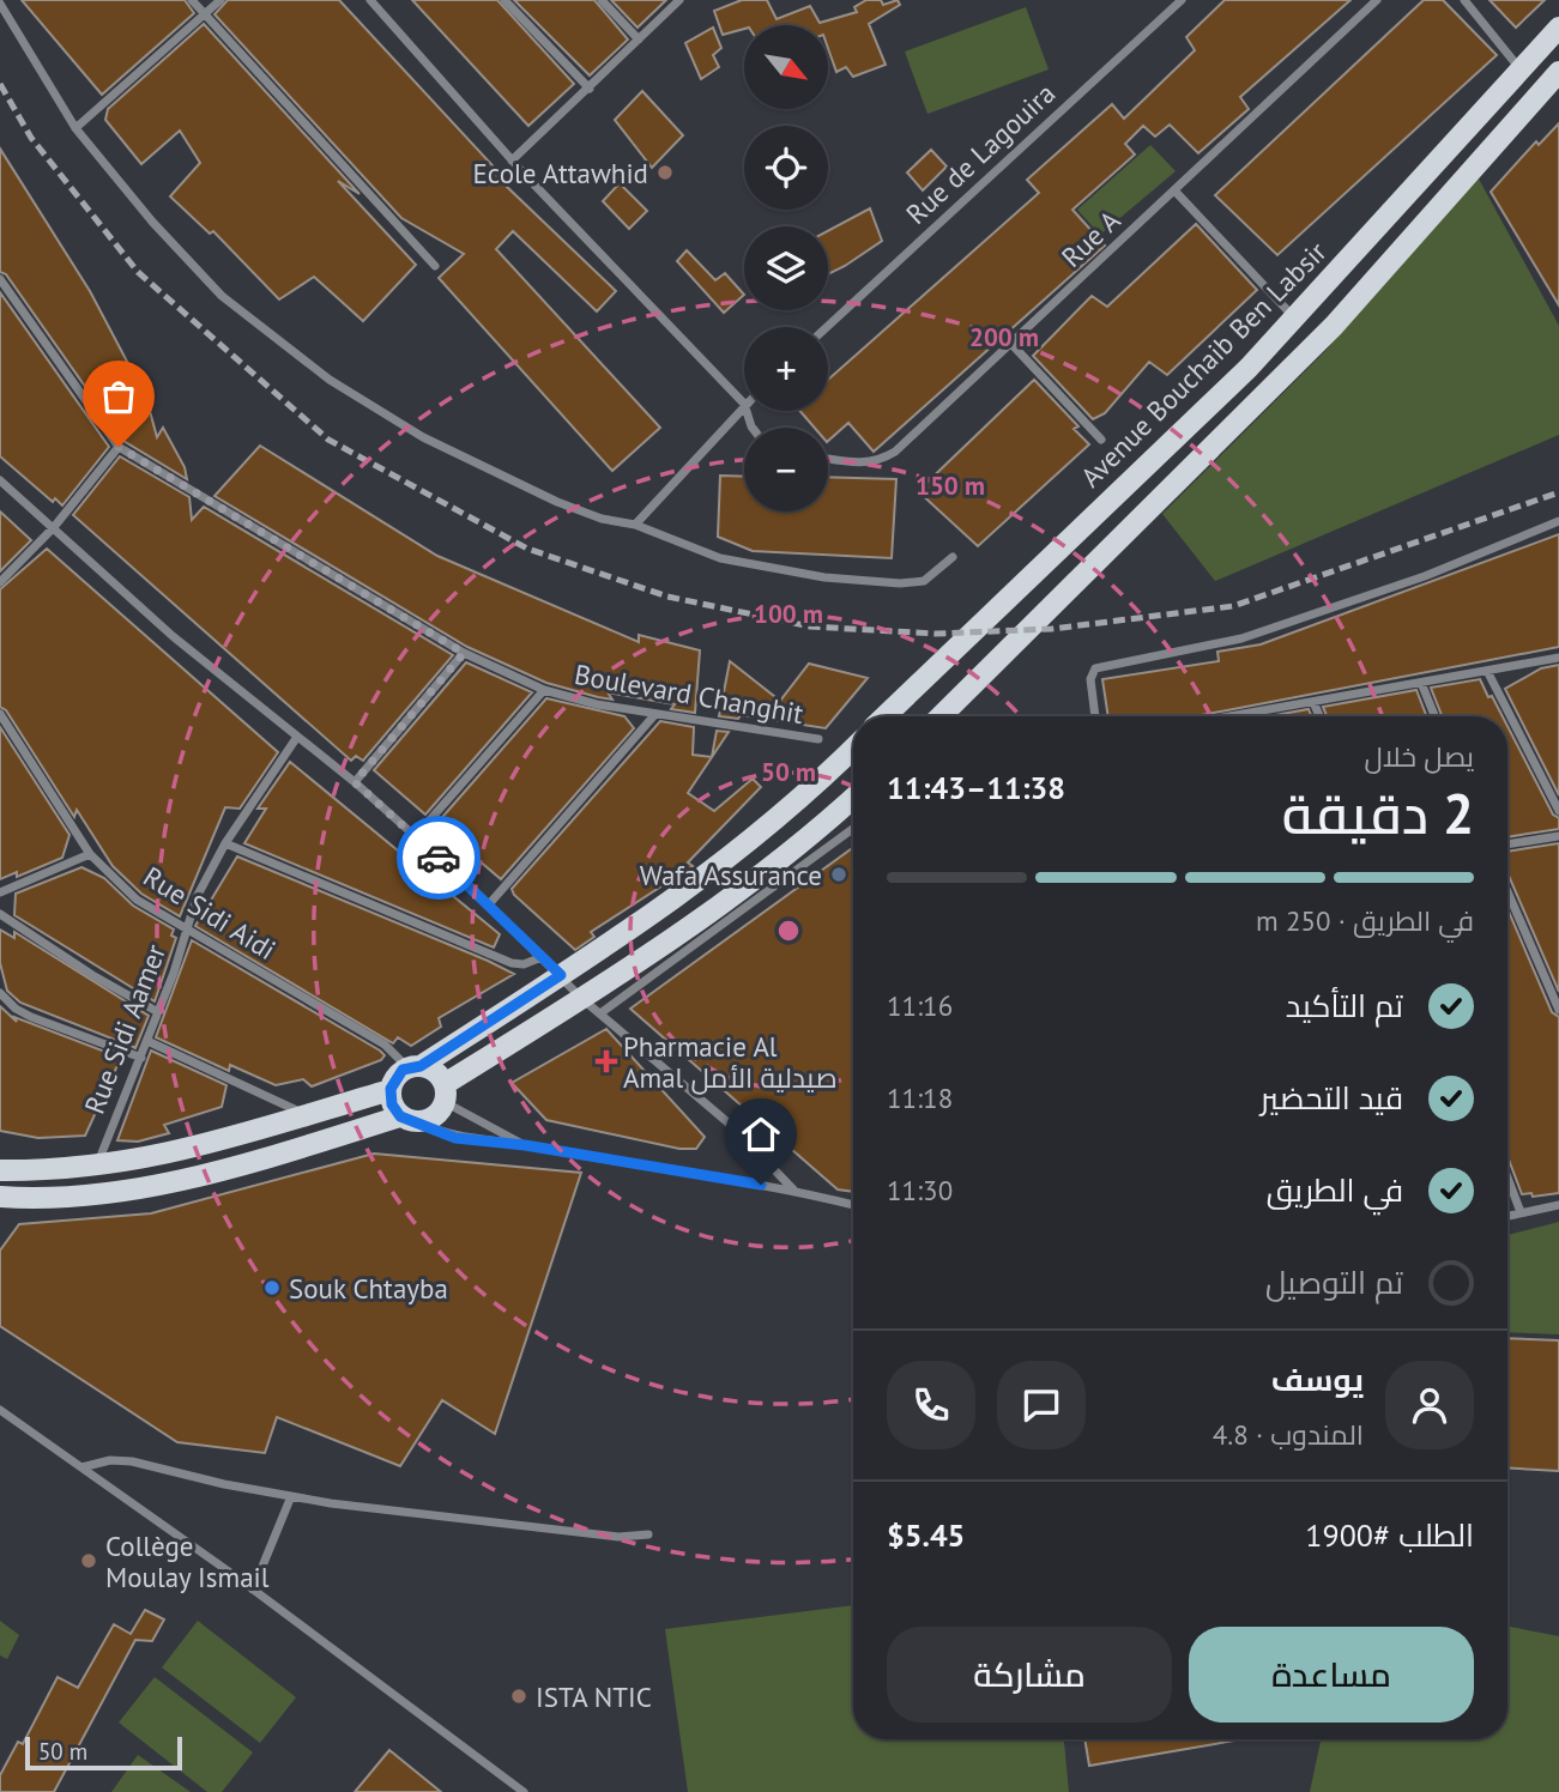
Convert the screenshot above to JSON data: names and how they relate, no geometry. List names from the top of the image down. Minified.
{"streets":{"main road":["Avenue Bouchaib Ben Labsir"],"street":["Rue de Lagouira","Rue A","Boulevard Changhit","Rue Sidi Aidi","Rue Sidi Aamer"]},"crossings":[["Rue Sidi Aidi","Rue Sidi Aamer"]],"places":{"other":["Ecole Attawhid","Wafa Assurance","Souk Chtayba","Collège Moulay Ismail","ISTA NTIC"],"health":["Pharmacie Al Amal صيدلية الأمل"]},"scale_bar":"50 m","north":"bottom right","page":{"map_buttons":["+","−"],"heading":["2 دقيقة","يصل خلال","11:38–11:43"],"panel":["يوسف","المندوب · 4.8","الطلب #1900","$5.45"],"bar":"في الطريق · 250 m","list":[["تم التأكيد","11:16"],["قيد التحضير","11:18"],["في الطريق","11:30"],"تم التوصيل"],"buttons":["مساعدة","مشاركة"],"scale":"50 m"},"rings":["200 m","150 m","100 m","50 m"]}
